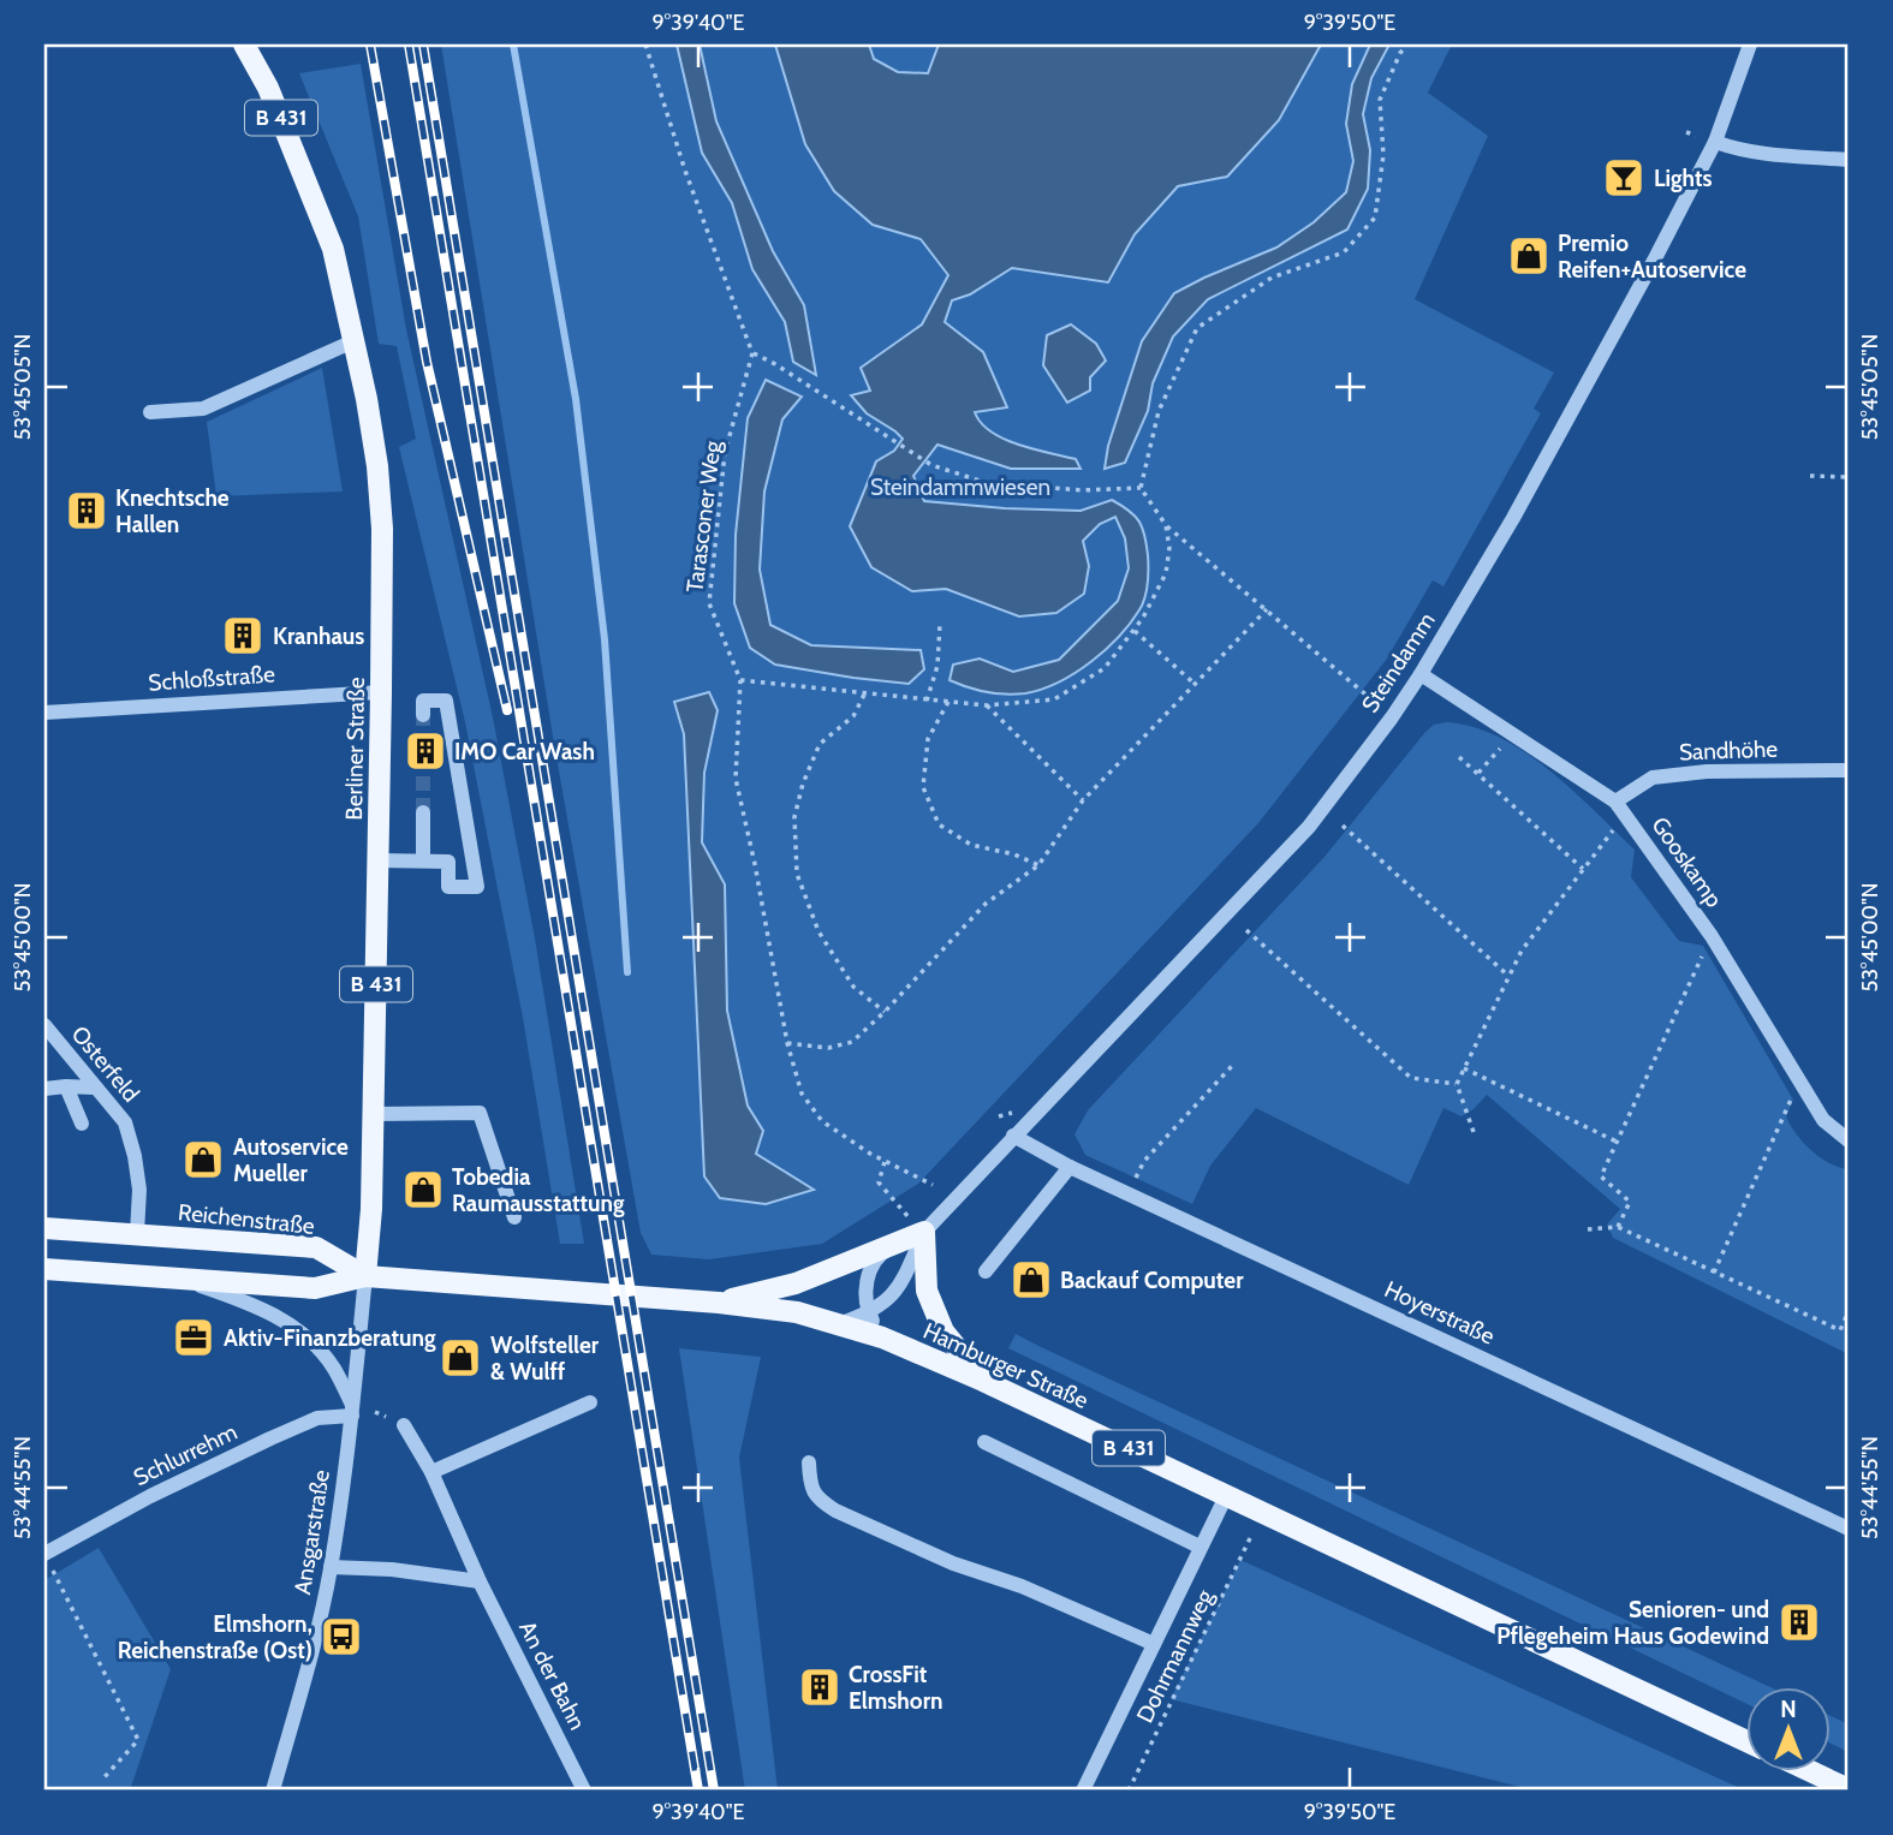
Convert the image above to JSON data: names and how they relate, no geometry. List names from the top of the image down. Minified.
{"streets":{"main road":["B 431","Berliner Straße","Reichenstraße","Hamburger Straße"],"street":["Steindamm","Schloßstraße","Sandhöhe","Gooskamp","Osterfeld","Hoyerstraße","Schlurrehm","Ansgarstraße","An der Bahn"],"path":["Tarasconer Weg","Dohrmannweg"]},"crossings":[["B 431","Berliner Straße"],["B 431","Reichenstraße"],["B 431","Hamburger Straße"],["B 431","Ansgarstraße"],["Steindamm","Gooskamp"],["Steindamm","Hoyerstraße"],["Steindamm","Hamburger Straße"],["Schloßstraße","Berliner Straße"],["Berliner Straße","Reichenstraße"],["Berliner Straße","Hamburger Straße"],["Berliner Straße","Ansgarstraße"],["Sandhöhe","Gooskamp"],["Osterfeld","Reichenstraße"],["Reichenstraße","Hamburger Straße"],["Reichenstraße","Ansgarstraße"],["Hamburger Straße","Ansgarstraße"],["Schlurrehm","Ansgarstraße"]],"parks":["Steindammwiesen"],"places":{"bar":["Lights"],"shop":["Premio Reifen+Autoservice","Autoservice Mueller","Tobedia Raumausstattung","Backauf Computer","Wolfsteller & Wulff"],"building":["Knechtsche Hallen","Kranhaus","IMO Car Wash","Senioren- und Pflegeheim Haus Godewind","CrossFit Elmshorn"],"office":["Aktiv-Finanzberatung"],"bus stop":["Elmshorn, Reichenstraße (Ost)"]},"north":"top","coordinates":["9°39'40\"E","9°39'50\"E","53°45'05\"N","53°45'00\"N","53°44'55\"N"]}
